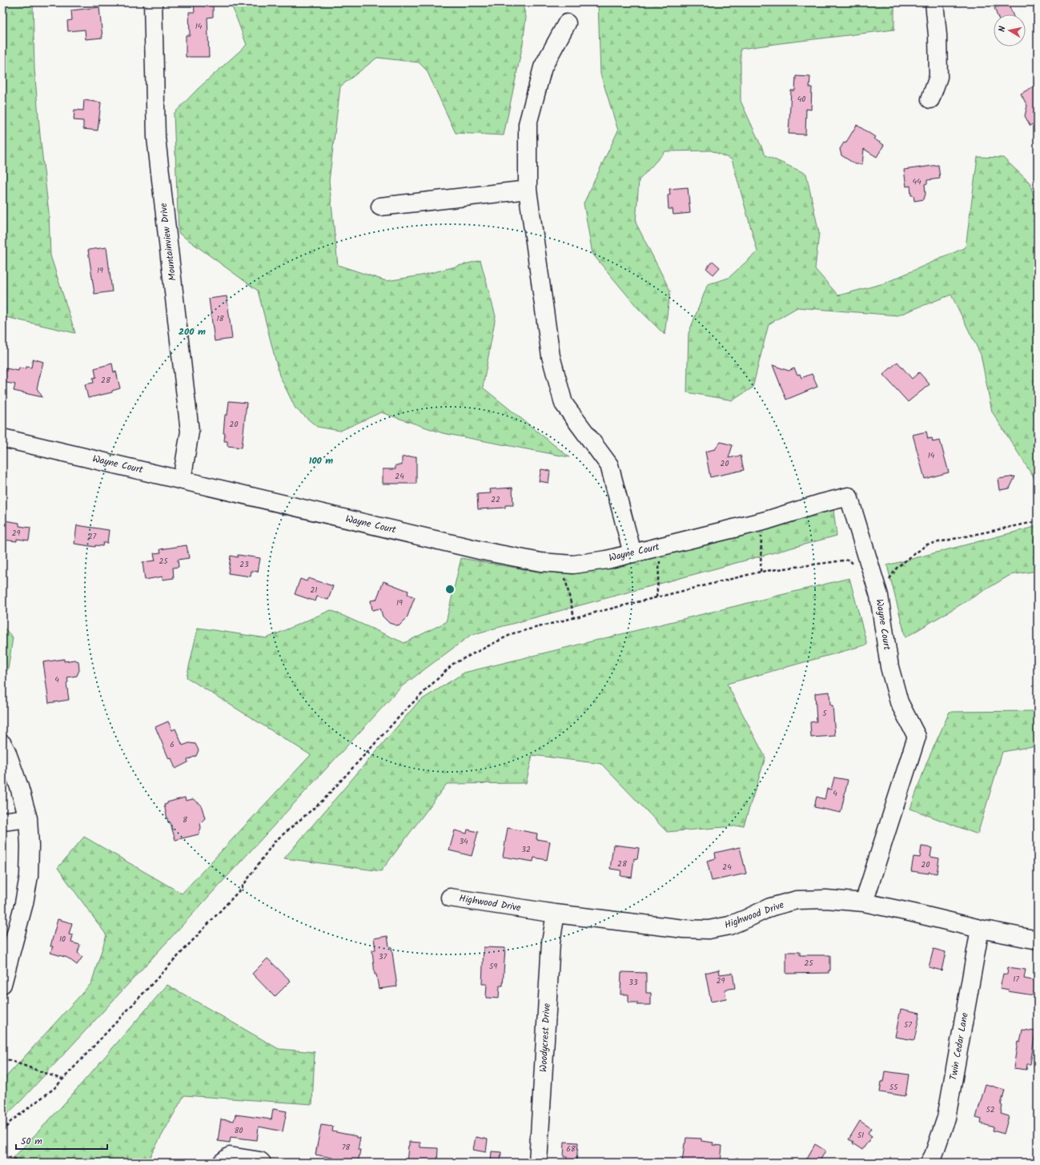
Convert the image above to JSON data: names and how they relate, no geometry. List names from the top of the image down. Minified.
{"streets":{"street":["Mountainview Drive","Wayne Court","Highwood Drive","Woodycrest Drive","Twin Cedar Lane"]},"crossings":[["Mountainview Drive","Wayne Court"],["Wayne Court","Highwood Drive"],["Highwood Drive","Woodycrest Drive"],["Highwood Drive","Twin Cedar Lane"]],"house_numbers":["14","40","44","19","18","28","20","14","20","24","22","29","27","25","23","21","19","4","5","6","4","8","34","32","28","20","24","10","37","25","59","17","29","33","57","55","52","80","51","78","68"],"scale_bar":"50 m","north":"left","rings":["200 m","100 m"]}
